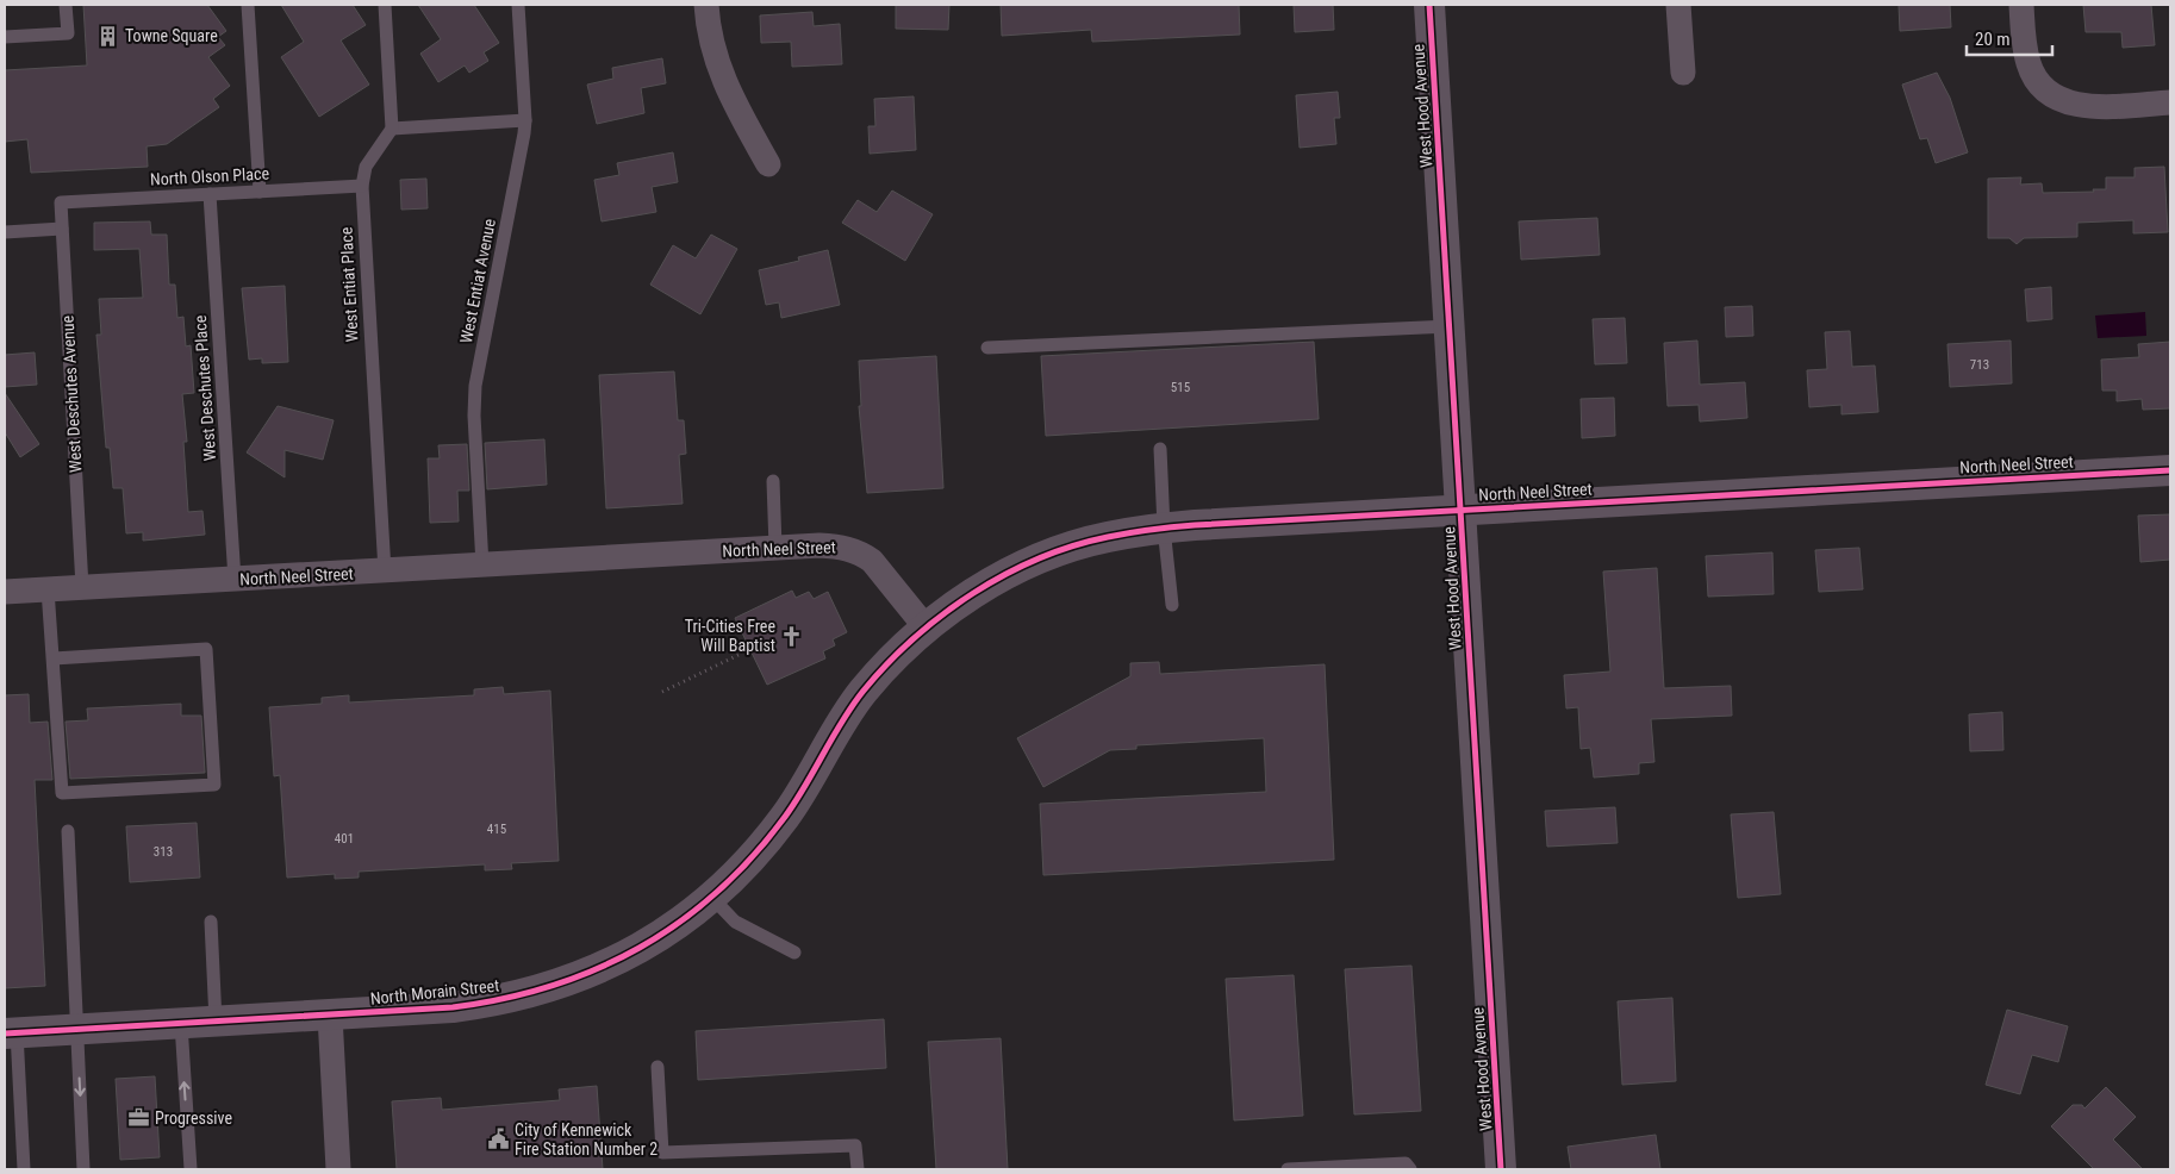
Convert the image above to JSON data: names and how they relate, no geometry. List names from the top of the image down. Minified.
{"streets":{"street":["West Hood Avenue","North Neel Street","North Morain Street"],"lane":["North Olson Place","West Entiat Avenue","West Entiat Place","West Deschutes Place","West Deschutes Avenue"]},"crossings":[["West Hood Avenue","North Neel Street"],["North Olson Place","West Entiat Place"],["North Olson Place","West Deschutes Place"],["North Olson Place","West Deschutes Avenue"],["West Entiat Avenue","North Neel Street"],["West Entiat Place","North Neel Street"],["West Deschutes Place","North Neel Street"],["West Deschutes Avenue","North Neel Street"],["North Neel Street","North Morain Street"]],"places":{"building":["Towne Square"],"church":["Tri-Cities Free Will Baptist"],"office":["Progressive"],"public building":["City of Kennewick Fire Station Number 2"]},"house_numbers":["713","515","415","401","313"],"scale_bar":"20 m"}
